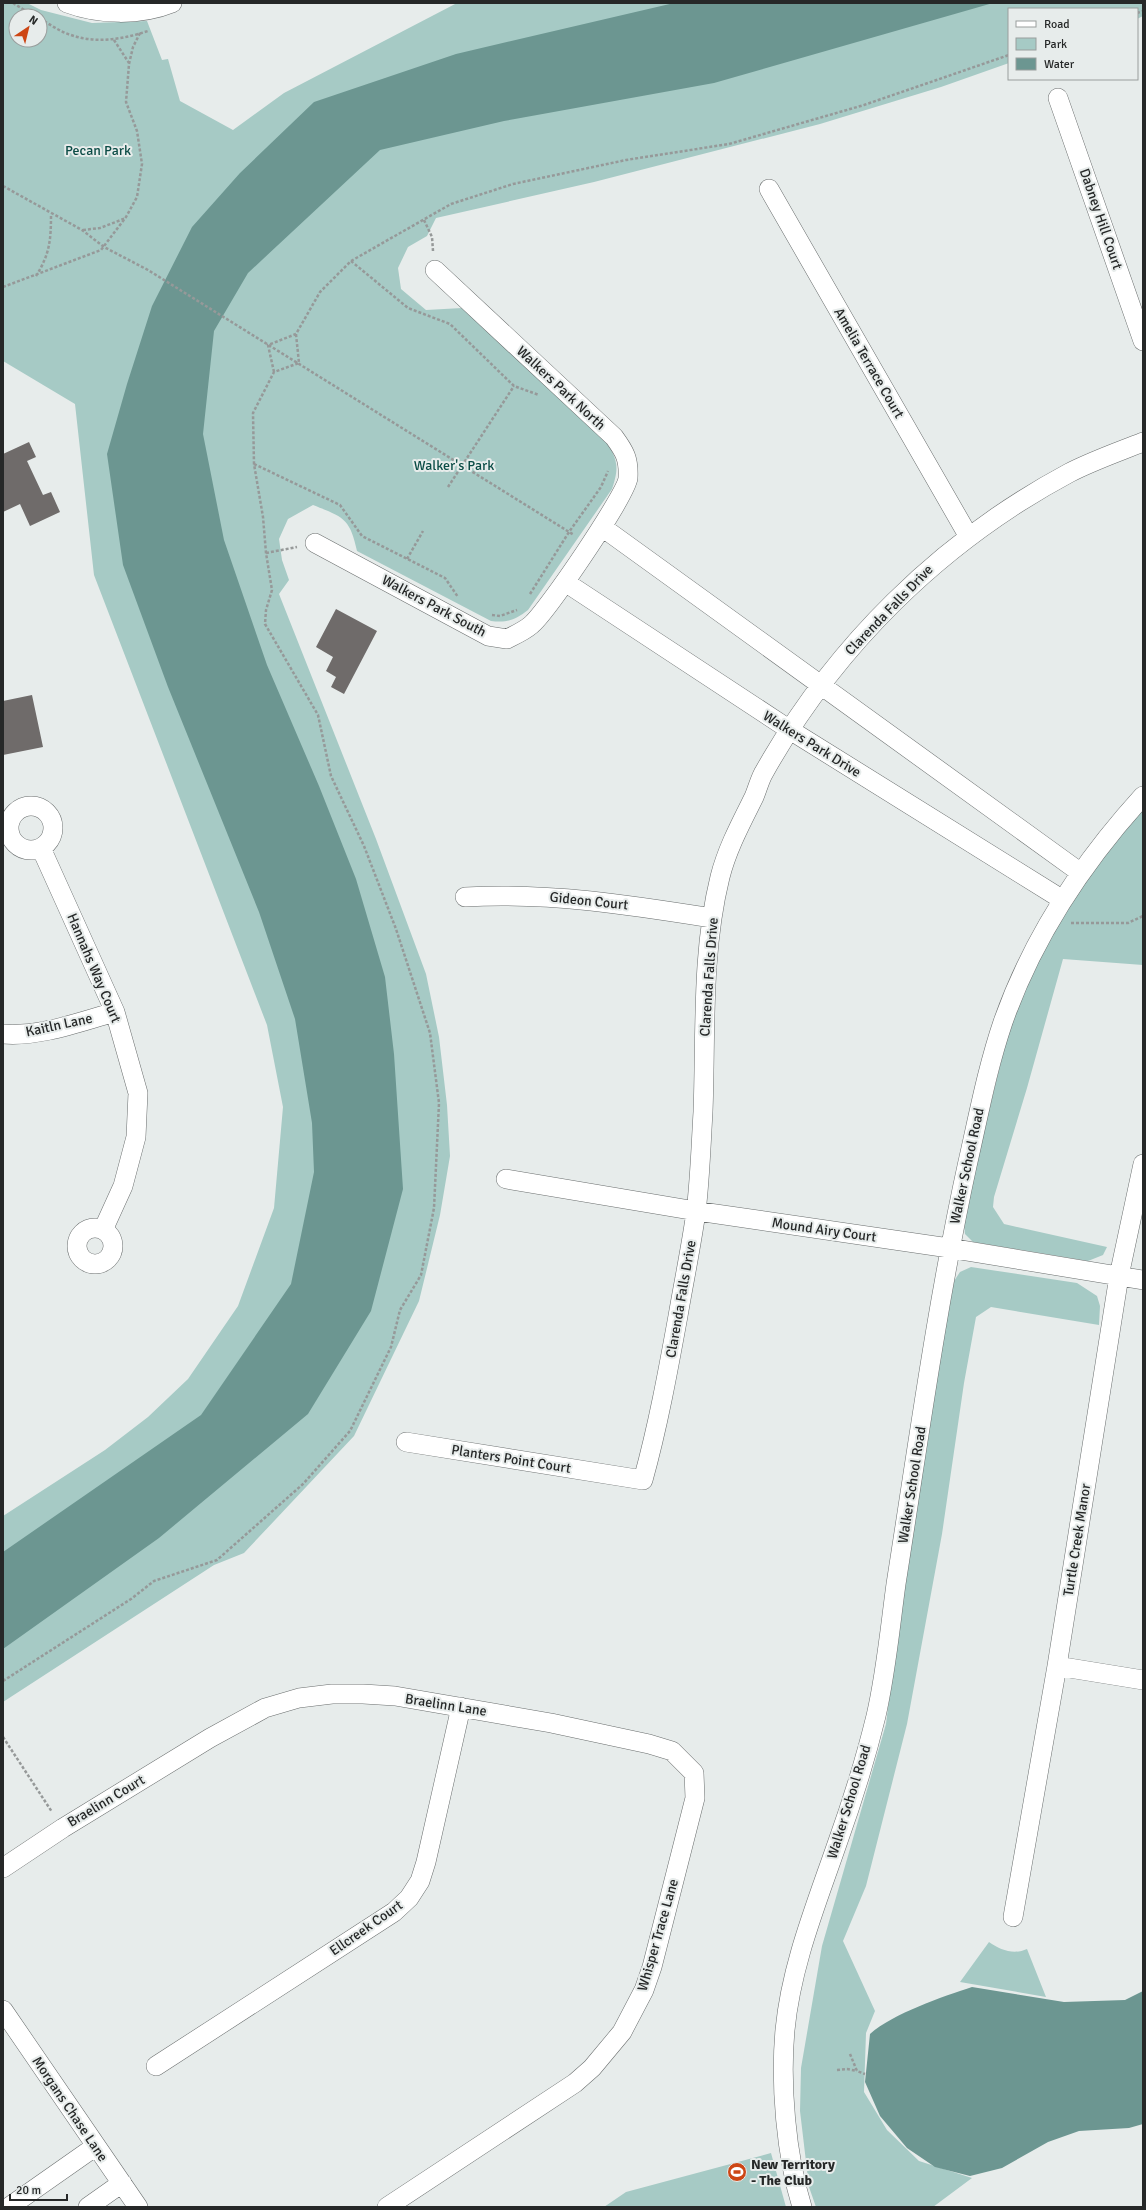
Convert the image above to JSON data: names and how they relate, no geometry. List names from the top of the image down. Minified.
{"streets":{"street":["Dabney Hill Court","Amelia Terrace Court","Walkers Park North","Walkers Park South","Clarenda Falls Drive","Walkers Park Drive","Gideon Court","Hannahs Way Court","Kaitln Lane","Walker School Road","Mound Airy Court","Planters Point Court","Turtle Creek Manor","Braelinn Lane","Braelinn Court","Ellcreek Court","Whisper Trace Lane","Morgans Chase Lane"]},"crossings":[["Amelia Terrace Court","Clarenda Falls Drive"],["Walkers Park North","Walkers Park South"],["Walkers Park South","Walkers Park Drive"],["Clarenda Falls Drive","Walkers Park Drive"],["Clarenda Falls Drive","Gideon Court"],["Clarenda Falls Drive","Mound Airy Court"],["Clarenda Falls Drive","Planters Point Court"],["Walkers Park Drive","Walker School Road"],["Hannahs Way Court","Kaitln Lane"],["Walker School Road","Mound Airy Court"],["Mound Airy Court","Turtle Creek Manor"],["Braelinn Lane","Braelinn Court"],["Braelinn Lane","Ellcreek Court"],["Braelinn Lane","Whisper Trace Lane"]],"parks":["Pecan Park","Walker's Park"],"places":{"sports":["New Territory - The Club"]},"legend":["Road","Park","Water"],"scale_bar":"20 m","north":"top right"}
